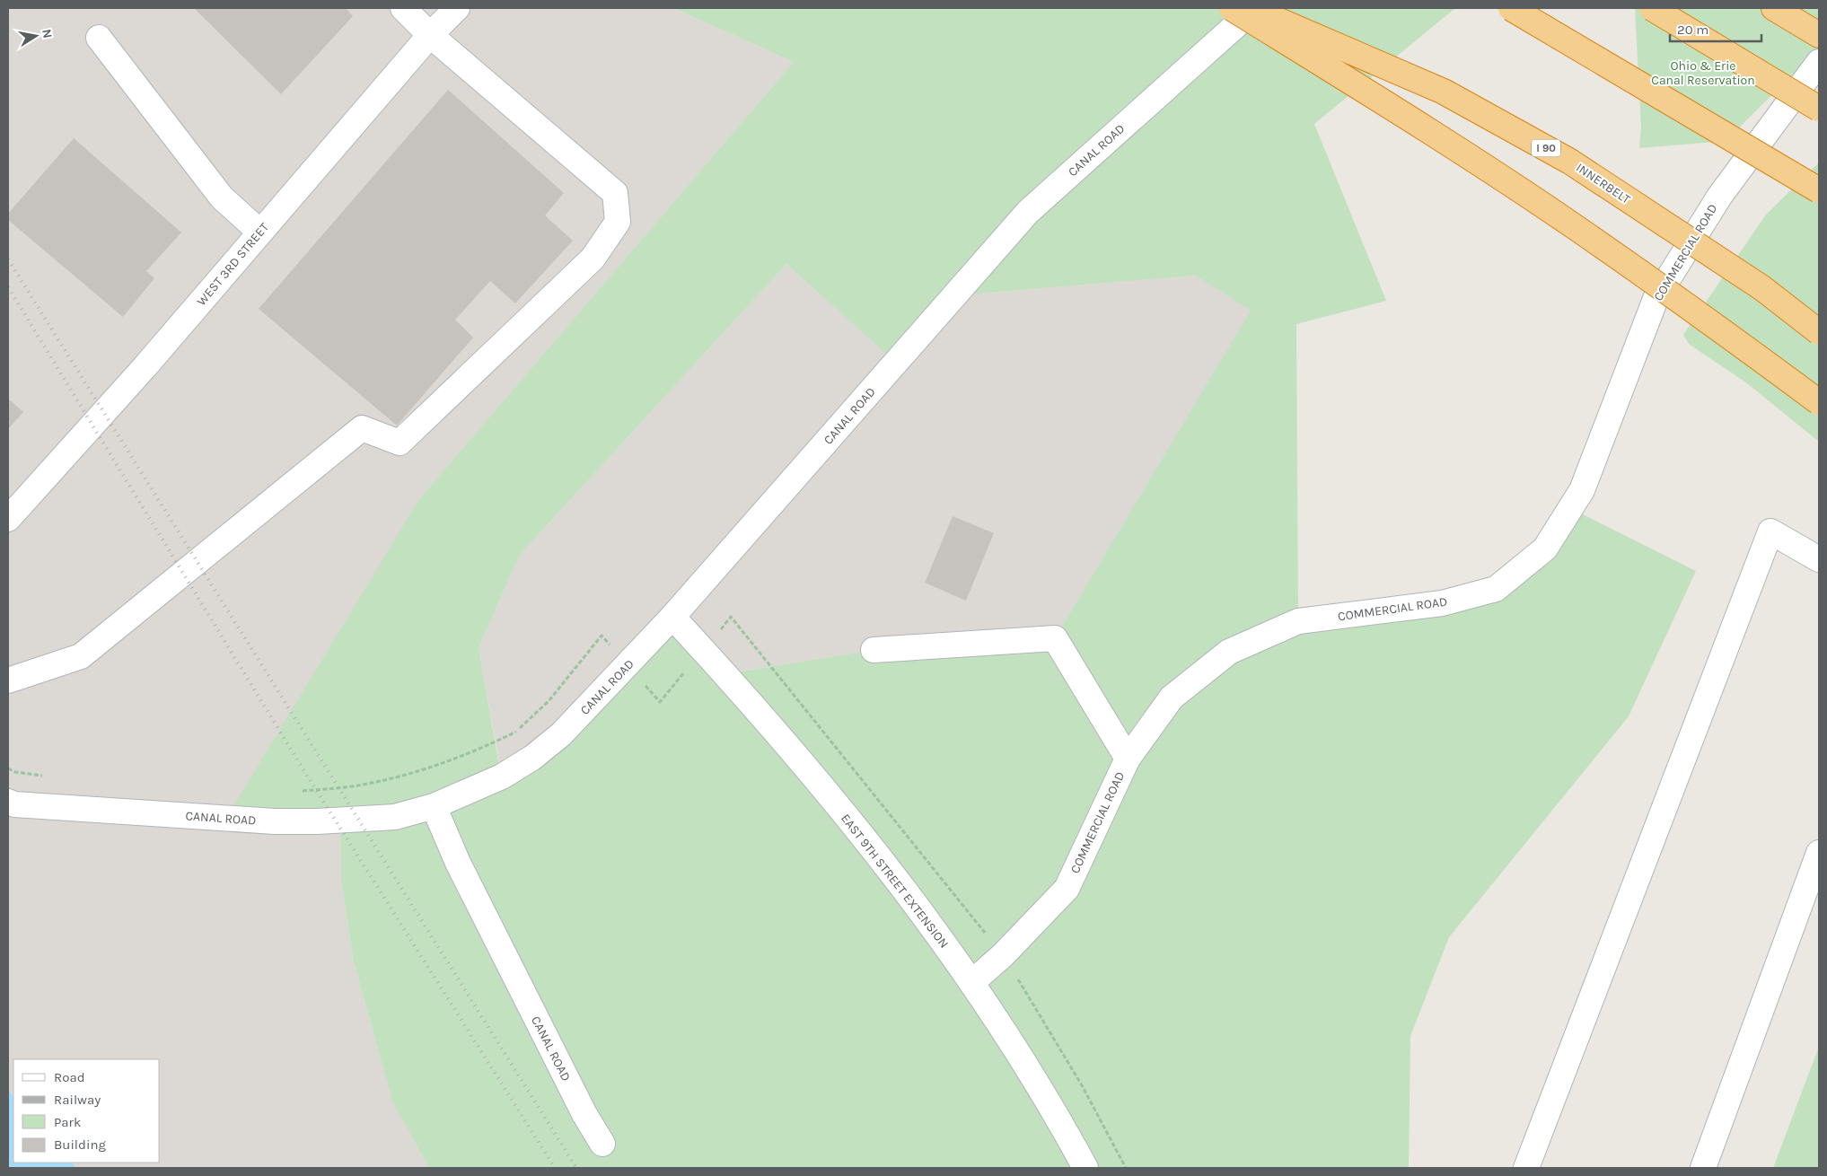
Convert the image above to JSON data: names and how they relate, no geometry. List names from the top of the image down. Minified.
{"streets":{"highway":["I 90","INNERBELT"],"street":["CANAL ROAD","COMMERCIAL ROAD","WEST 3RD STREET","EAST 9TH STREET EXTENSION"]},"crossings":[["CANAL ROAD","EAST 9TH STREET EXTENSION"],["COMMERCIAL ROAD","EAST 9TH STREET EXTENSION"]],"parks":["Ohio & Erie Canal Reservation"],"legend":["Road","Railway","Park","Building"],"scale_bar":"20 m","north":"right"}
